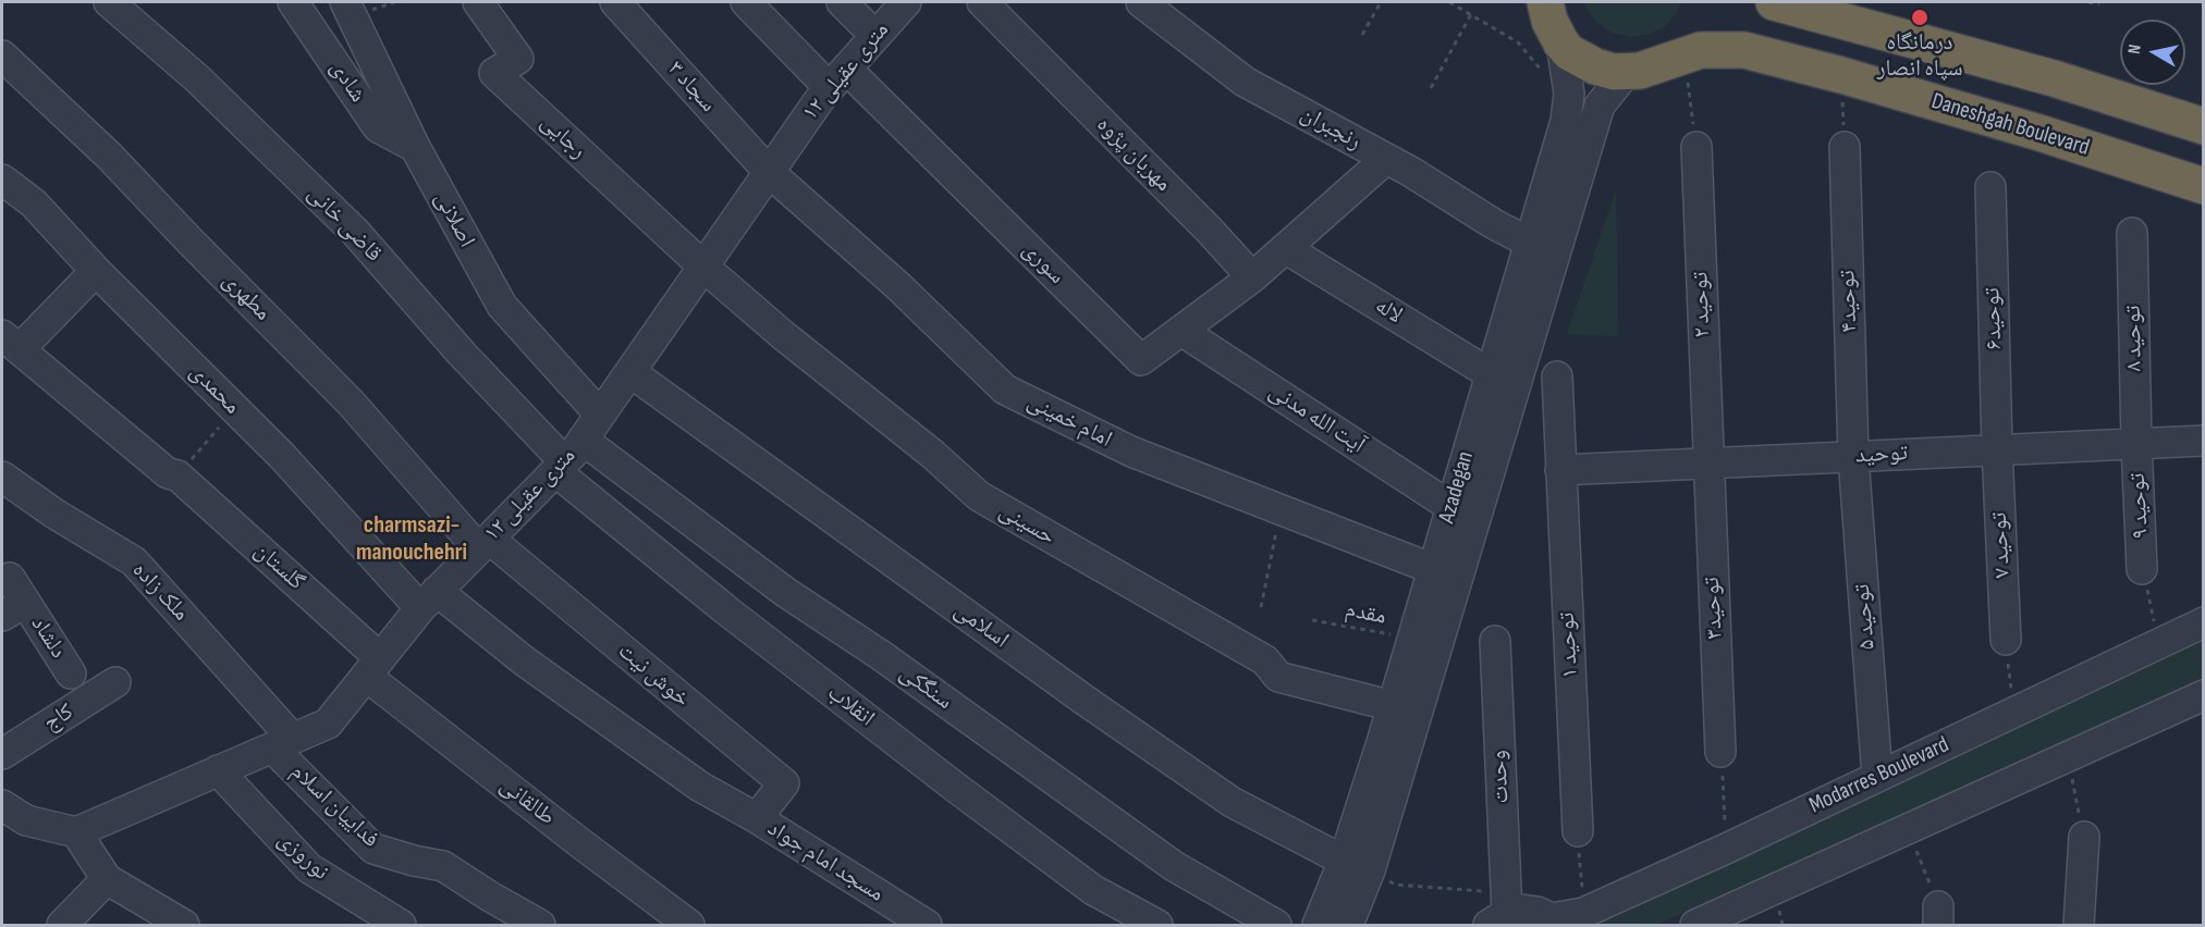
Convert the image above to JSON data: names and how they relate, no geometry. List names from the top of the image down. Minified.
{"streets":{"highway":["Daneshgah Boulevard"],"street":["۱۲ متری عقیلی","شادی","سجاد ۳","رنجبران","رجایی","مهربان پژوه","اصلانی","قاضی خانی","سوری","مطهری","توحید۴","توحید ۲","لاله","توحید۶","توحید ۸","محمدی","آیت الله مدنی","امام خمینی","توحید","Azadegan","توحید ۹","حسینی","توحید ۷","گلستان","ملک زاده","توحید۳","توحید ۵","اسلامی","دلشاد","توحید ۱","خوش نیت","سنگکی","انقلاب","کاج","Modarres Boulevard","وحدت","طالقانی","فداییان اسلام","نوروزی","مسجد امام جواد"],"path":["مقدم"]},"crossings":[["۱۲ متری عقیلی","سجاد ۳"],["۱۲ متری عقیلی","رجایی"],["۱۲ متری عقیلی","اصلانی"],["۱۲ متری عقیلی","قاضی خانی"],["۱۲ متری عقیلی","سوری"],["۱۲ متری عقیلی","مطهری"],["۱۲ متری عقیلی","محمدی"],["۱۲ متری عقیلی","امام خمینی"],["۱۲ متری عقیلی","حسینی"],["۱۲ متری عقیلی","گلستان"],["۱۲ متری عقیلی","ملک زاده"],["۱۲ متری عقیلی","اسلامی"],["۱۲ متری عقیلی","خوش نیت"],["۱۲ متری عقیلی","سنگکی"],["۱۲ متری عقیلی","انقلاب"],["۱۲ متری عقیلی","طالقانی"],["۱۲ متری عقیلی","فداییان اسلام"],["۱۲ متری عقیلی","نوروزی"],["شادی","اصلانی"],["سجاد ۳","امام خمینی"],["Daneshgah Boulevard","Azadegan"],["رنجبران","Azadegan"],["رجایی","حسینی"],["مهربان پژوه","سوری"],["قاضی خانی","سنگکی"],["قاضی خانی","انقلاب"],["سوری","آیت الله مدنی"],["مطهری","خوش نیت"],["توحید۴","توحید"],["توحید۴","توحید ۵"],["توحید ۲","توحید"],["توحید ۲","توحید۳"],["لاله","Azadegan"],["توحید۶","توحید"],["توحید۶","توحید ۷"],["توحید ۸","توحید"],["توحید ۸","توحید ۹"],["محمدی","خوش نیت"],["محمدی","مسجد امام جواد"],["آیت الله مدنی","Azadegan"],["امام خمینی","Azadegan"],["توحید","توحید ۹"],["توحید","توحید ۷"],["توحید","توحید۳"],["توحید","توحید ۵"],["توحید","توحید ۱"],["Azadegan","حسینی"],["Azadegan","مقدم"],["Azadegan","اسلامی"],["گلستان","طالقانی"],["ملک زاده","فداییان اسلام"],["توحید ۵","Modarres Boulevard"],["خوش نیت","مسجد امام جواد"],["سنگکی","انقلاب"]],"districts":["charmsazi- manouchehri"],"places":["درمانگاه سپاه انصار"],"north":"left"}
